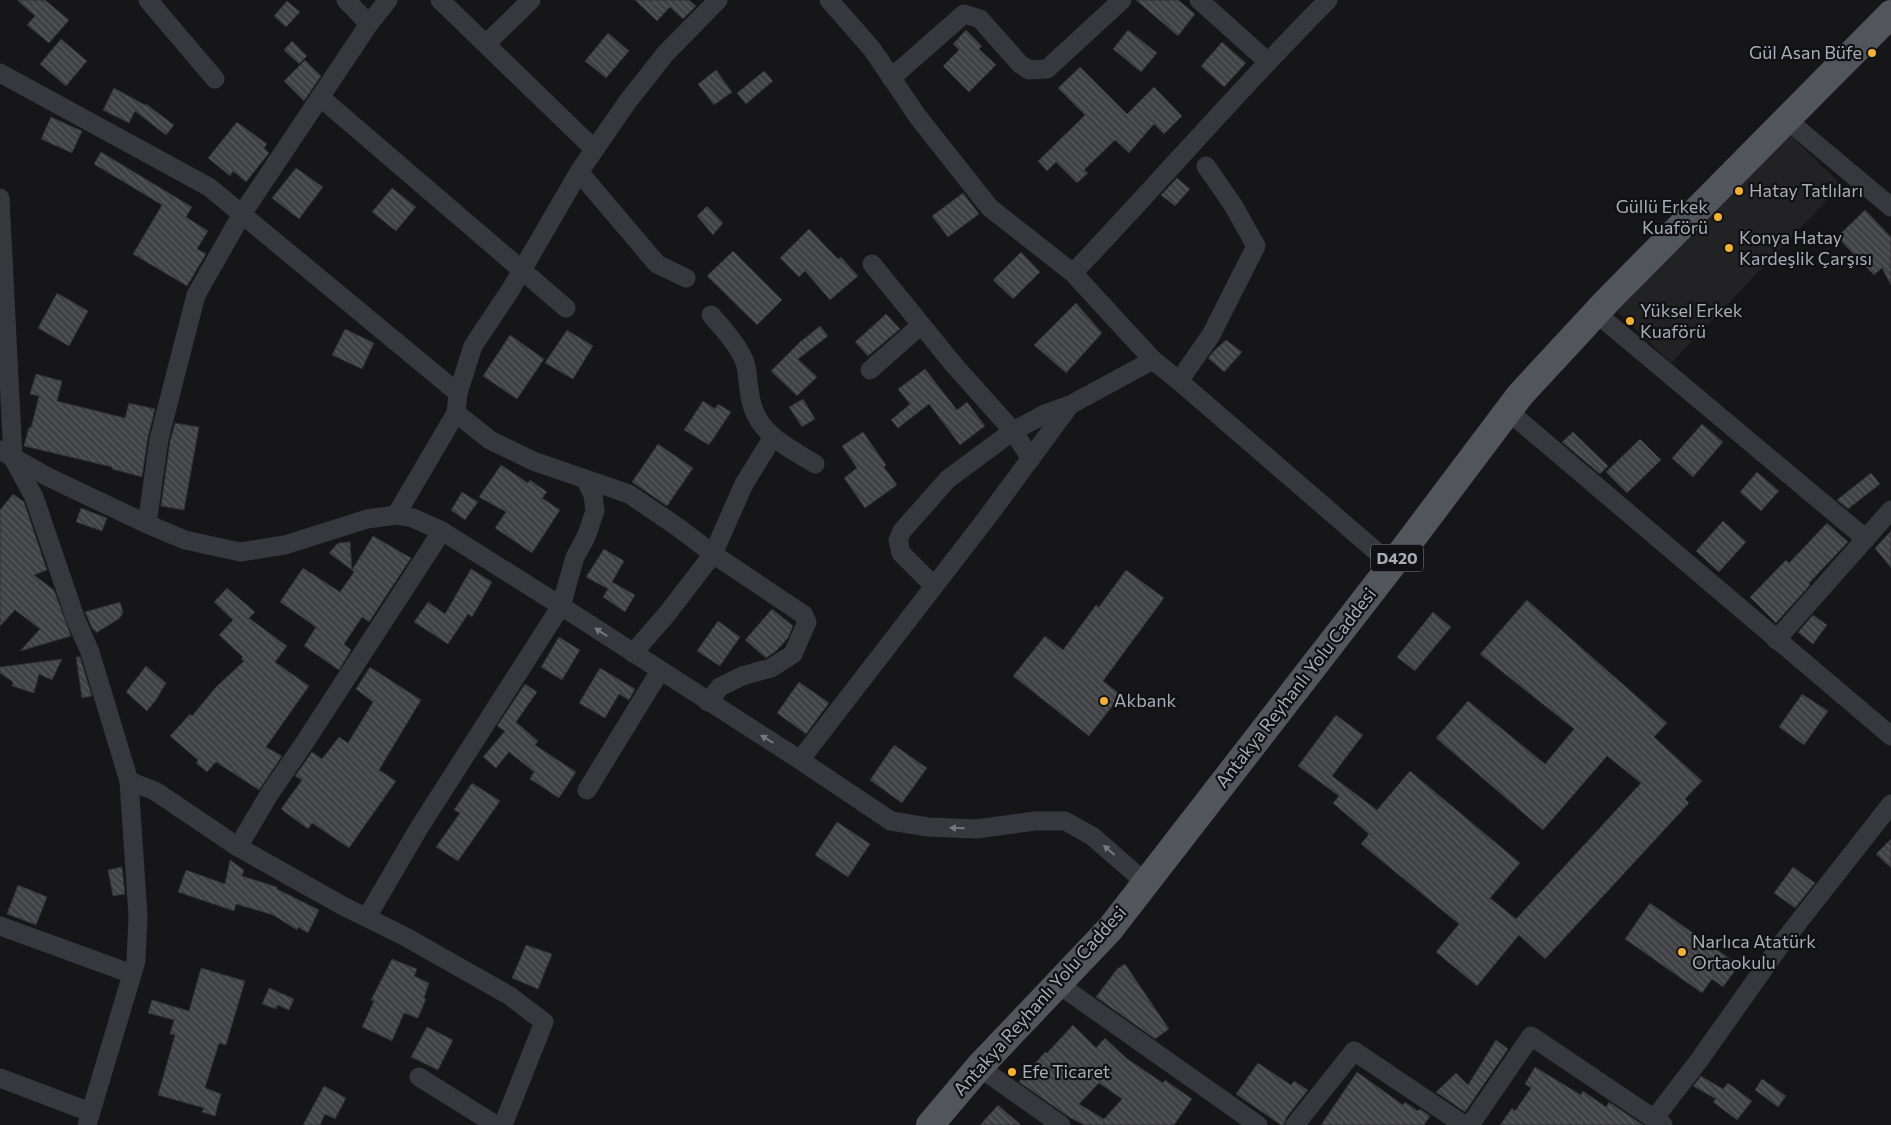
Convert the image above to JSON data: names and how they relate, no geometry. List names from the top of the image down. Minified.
{"streets":{"main road":["D420","Antakya Reyhanlı Yolu Caddesi"]},"places":["Gül Asan Büfe","Hatay Tatlıları","Güllü Erkek Kuaförü","Konya Hatay Kardeşlik Çarşısı","Yüksel Erkek Kuaförü","Akbank","Narlıca Atatürk Ortaokulu","Efe Ticaret"]}
